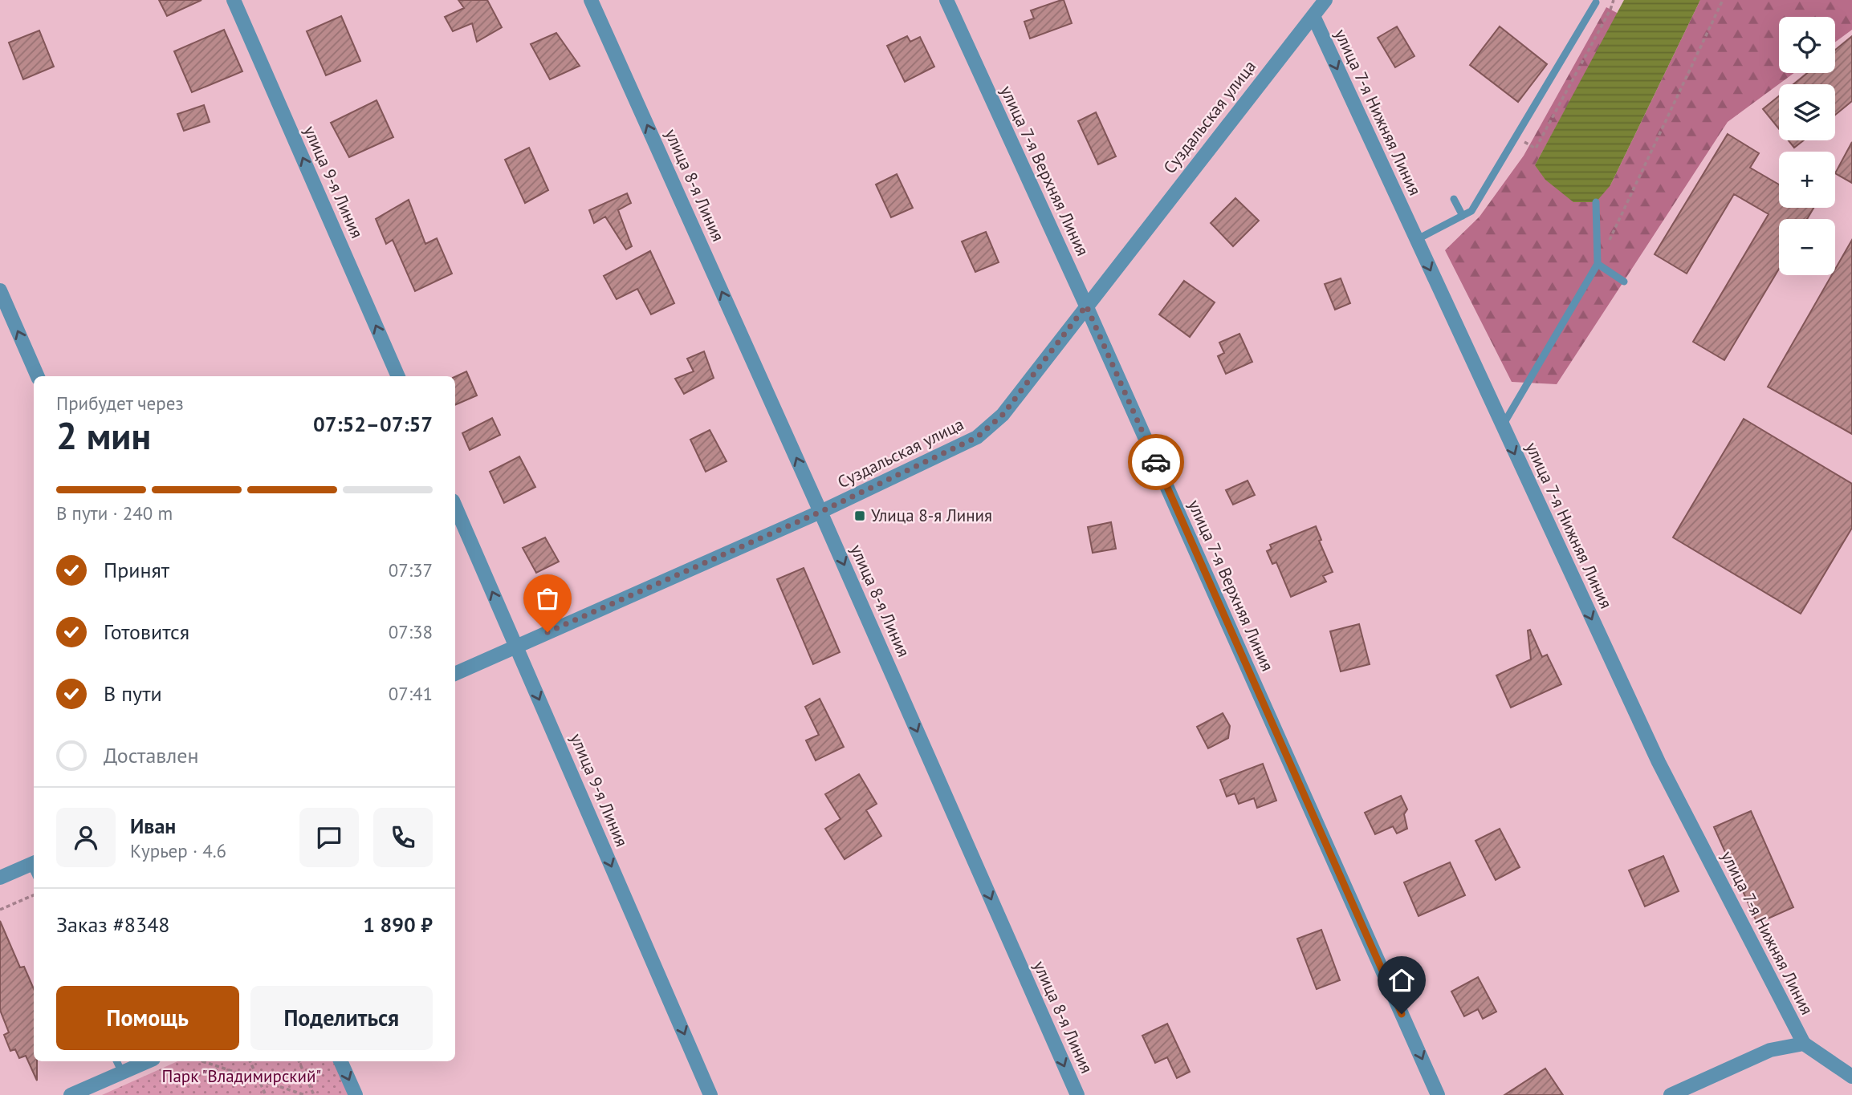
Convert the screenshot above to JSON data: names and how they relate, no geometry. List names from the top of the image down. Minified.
{"streets":{"street":["улица 7-я Нижняя Линия","Суздальская улица","улица 7-я Верхняя Линия","улица 9-я Линия","улица 8-я Линия"]},"crossings":[["улица 7-я Нижняя Линия","Суздальская улица"],["Суздальская улица","улица 7-я Верхняя Линия"],["Суздальская улица","улица 9-я Линия"],["Суздальская улица","улица 8-я Линия"]],"one_way":["улица 7-я Нижняя Линия","улица 7-я Верхняя Линия"],"parks":["Парк \"Владимирский\""],"places":{"transit":["Улица 8-я Линия"]},"page":{"map_buttons":["+","−"],"heading":["2 мин","Прибудет через","07:52–07:57"],"panel":["Иван","Курьер · 4.6","Заказ #8348","1 890 ₽"],"bar":"В пути · 240 m","list":[["Принят","07:37"],["Готовится","07:38"],["В пути","07:41"],"Доставлен"],"buttons":["Помощь","Поделиться"]}}
